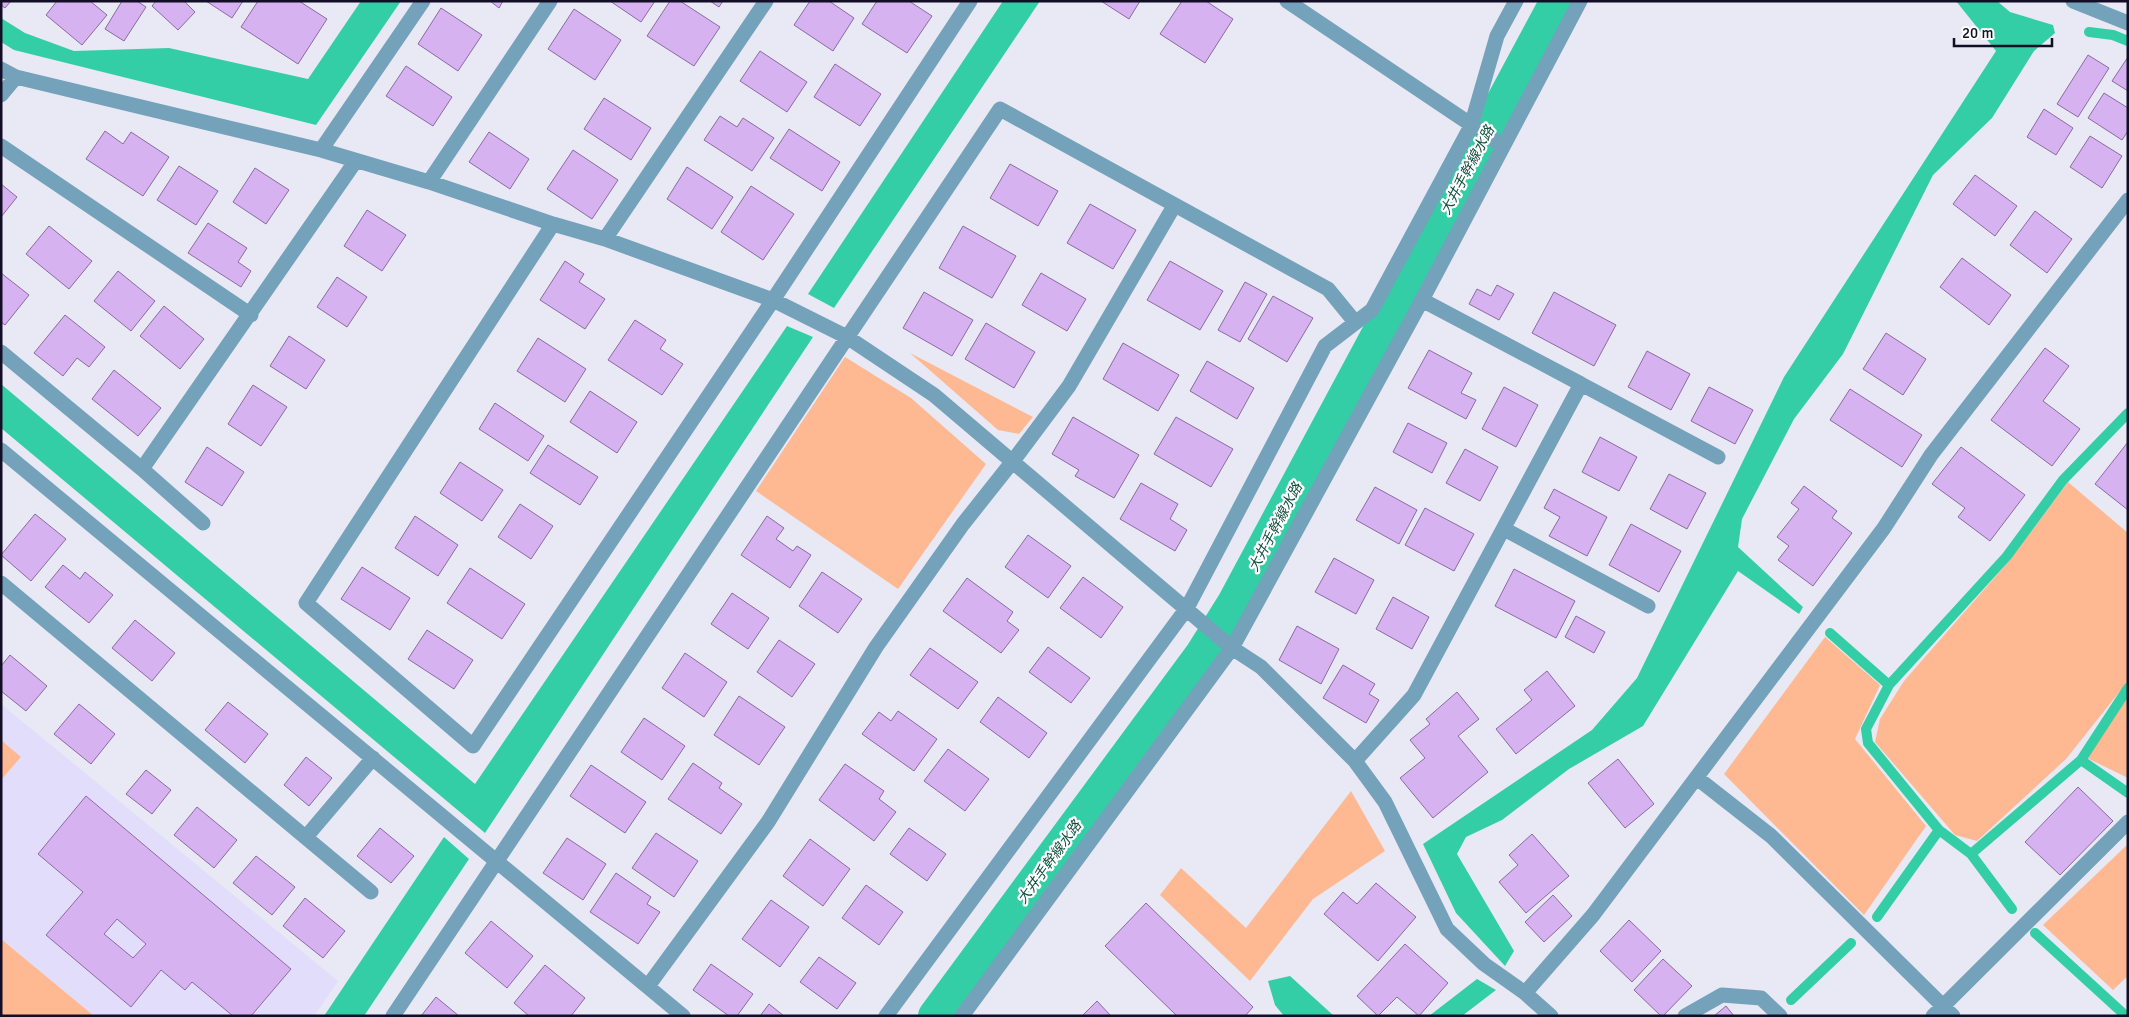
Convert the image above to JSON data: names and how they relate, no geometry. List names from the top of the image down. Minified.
{"water":["大井手幹線水路"],"scale_bar":"20 m"}
